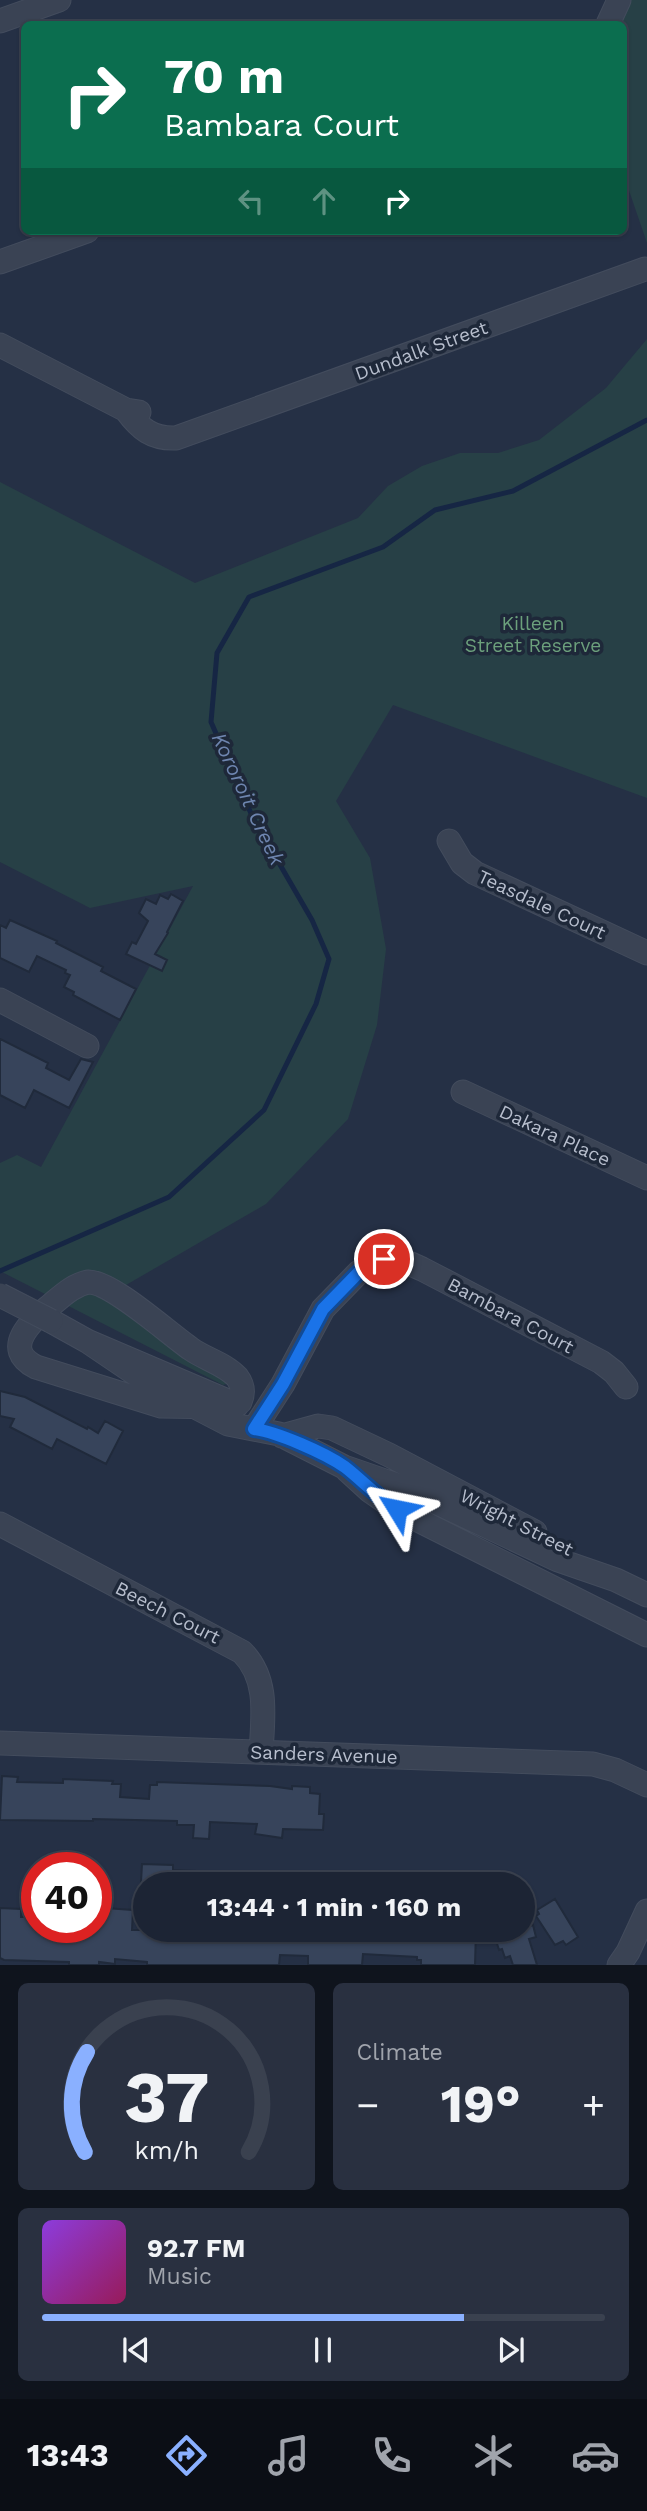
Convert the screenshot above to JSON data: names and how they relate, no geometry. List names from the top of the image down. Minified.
{"streets":{"street":["Dundalk Street","Teasdale Court","Dakara Place","Bambara Court","Wright Street","Beech Court","Sanders Avenue"]},"crossings":[["Bambara Court","Wright Street"],["Beech Court","Sanders Avenue"]],"water":["Kororoit Creek"],"parks":["Killeen Street Reserve"],"page":{"turn":["70 m","Bambara Court"],"limit":"40","trip":"13:44 · 1 min · 160 m","tile":"Climate","heat":["−","19°","+"],"song":["92.7 FM","Music"],"tabs":"13:43","gauge":["37","km/h"]}}
